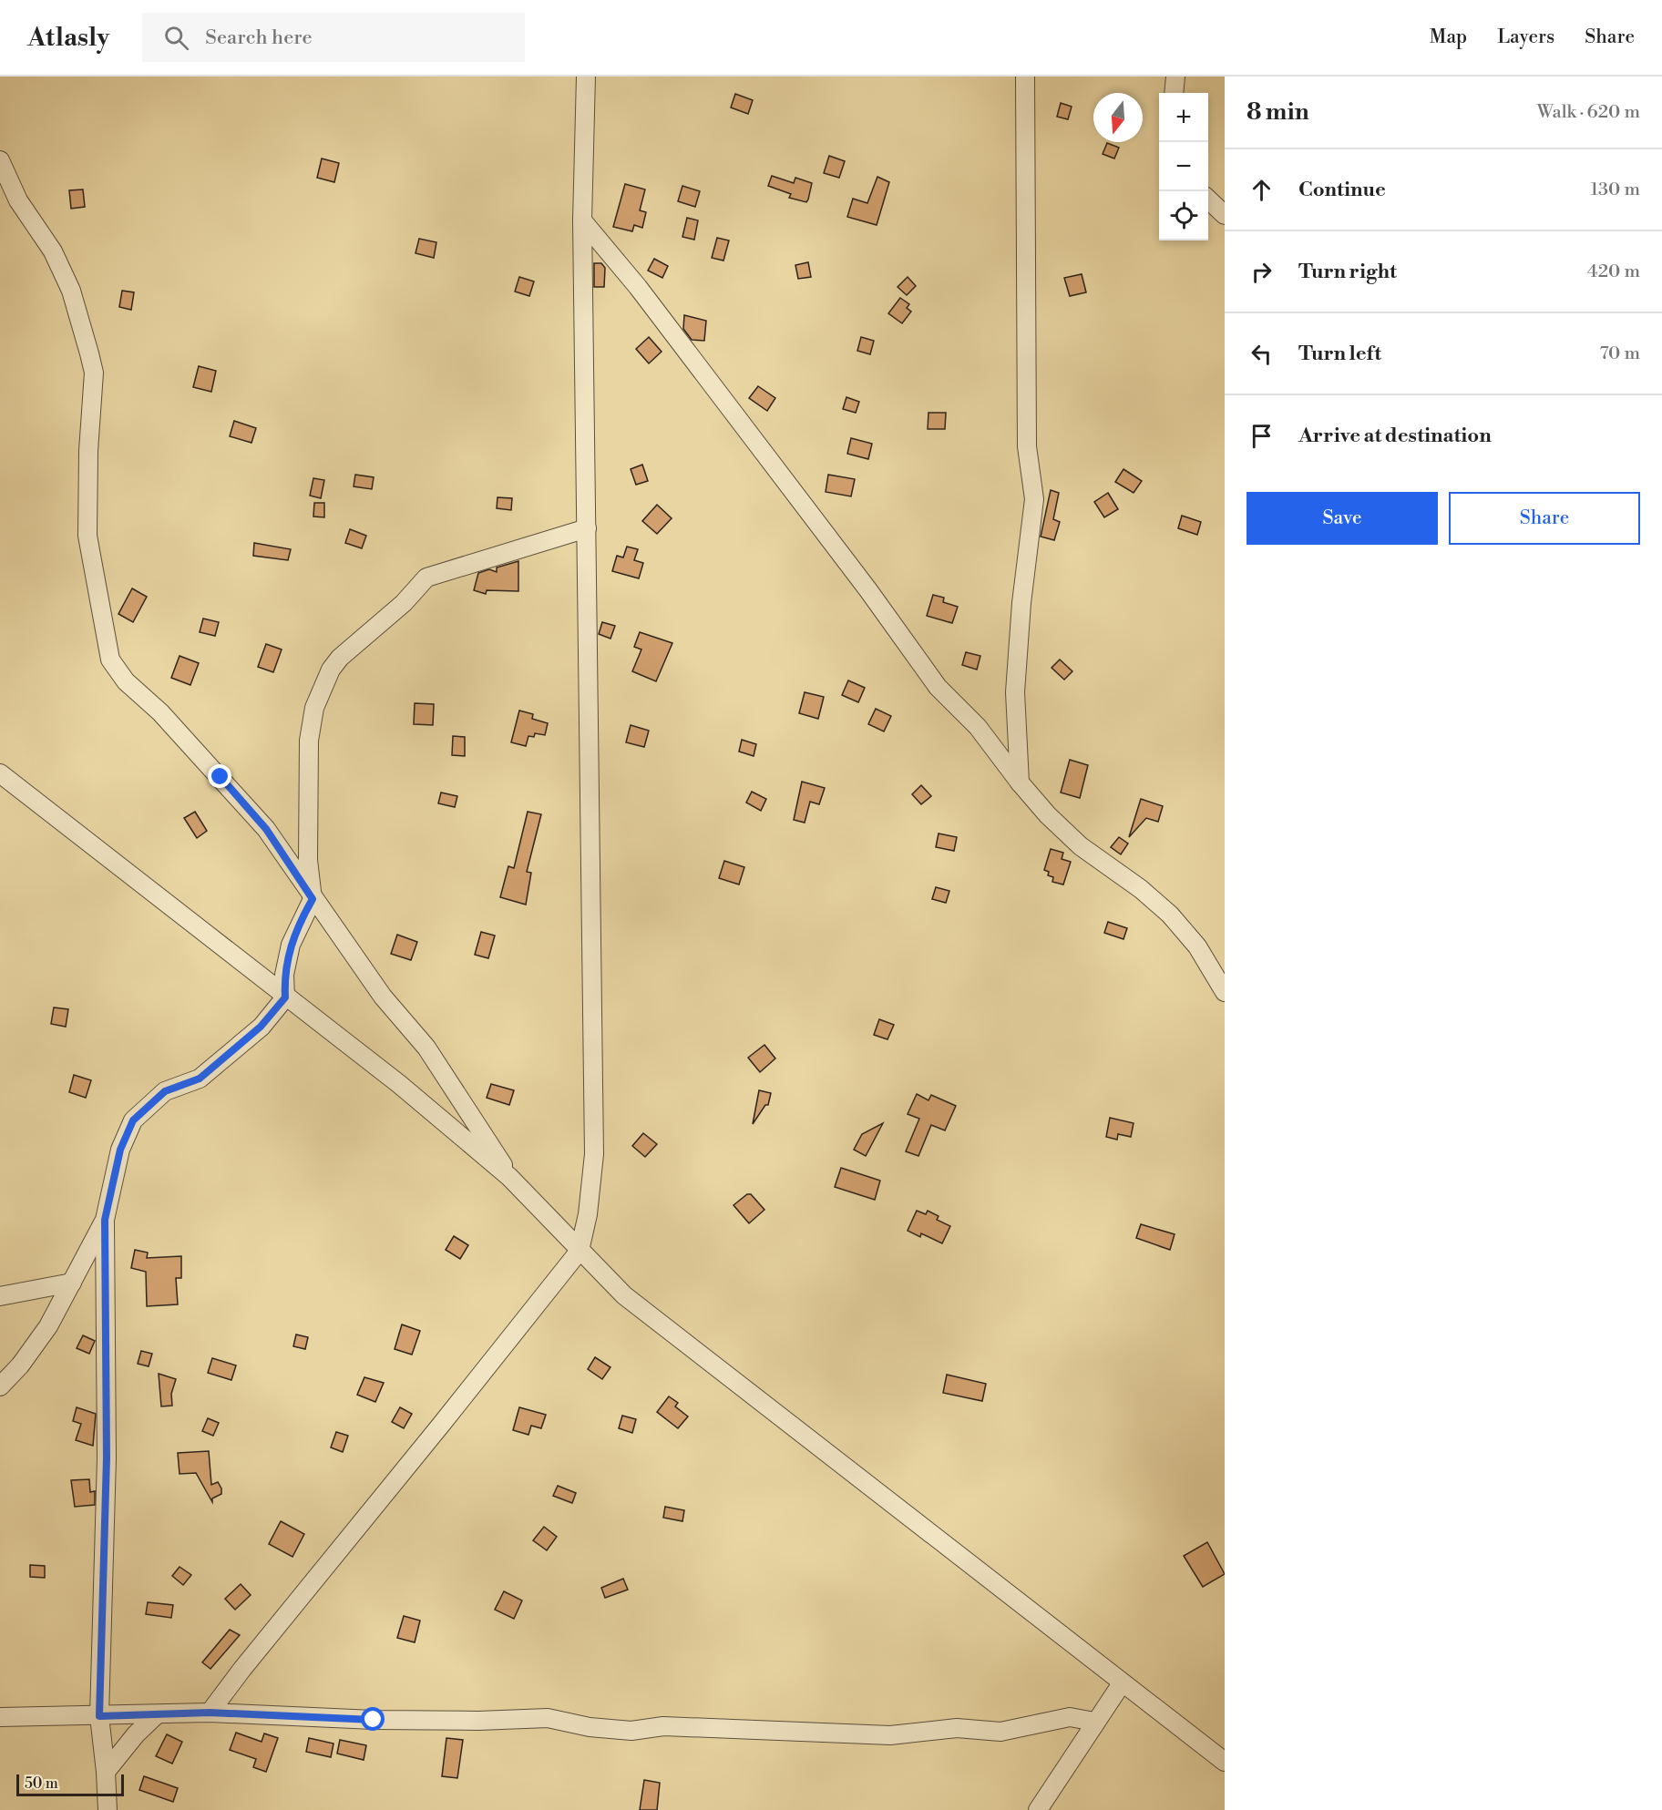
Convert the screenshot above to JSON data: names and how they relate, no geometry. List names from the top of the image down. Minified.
{"scale_bar":"50 m","north":"bottom","page":{"header":"Atlasly","search":"Search here","nav":["Map","Layers","Share"],"heading":["8 min","Walk · 620 m"],"map_buttons":["+","−"],"list":[["Continue","130 m"],["Turn right","420 m"],["Turn left","70 m"],"Arrive at destination"],"buttons":["Save","Share"],"scale":"50 m"}}
